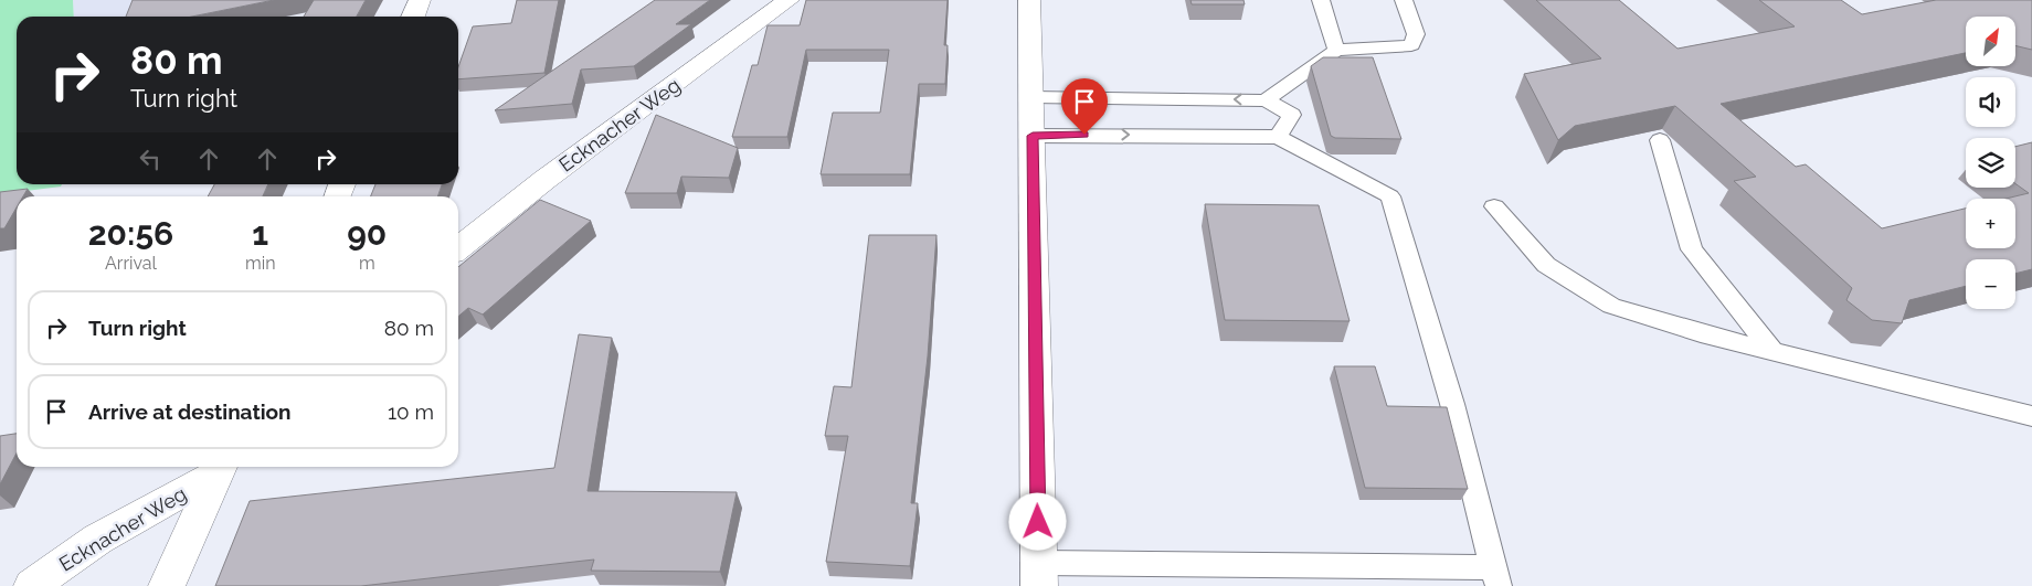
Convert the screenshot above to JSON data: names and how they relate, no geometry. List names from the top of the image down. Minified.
{"streets":{"street":["Ecknacher Weg"]},"north":"top right","page":{"map_buttons":["+","−"],"turn":["80 m","Turn right"],"eta":["20:56","Arrival","1","min","90","m"],"list":[{"name":"Turn right","value":"80 m"},{"name":"Arrive at destination","value":"10 m"}]}}
